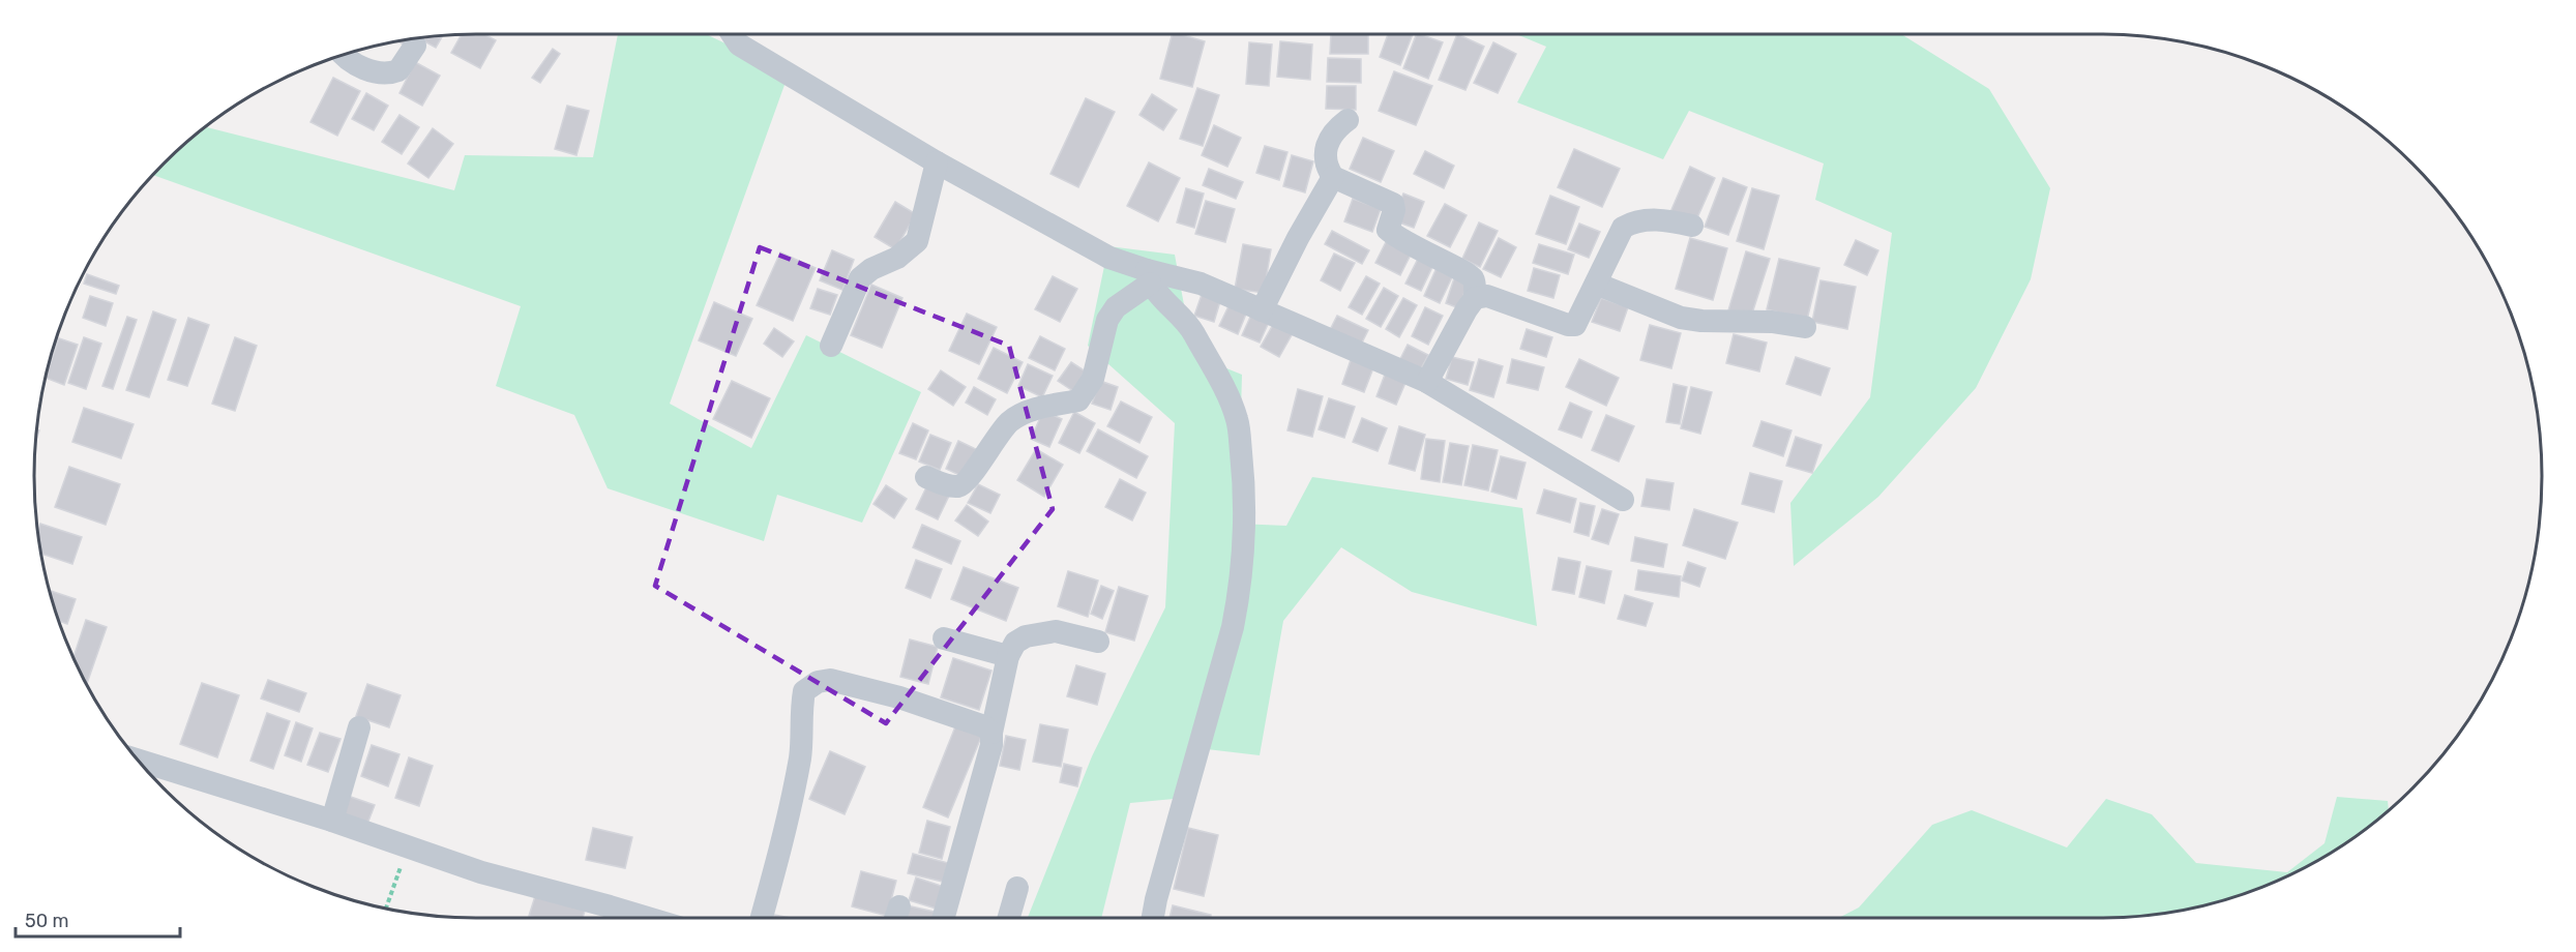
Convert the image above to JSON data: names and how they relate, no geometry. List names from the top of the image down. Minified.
{"scale_bar":"50 m"}
